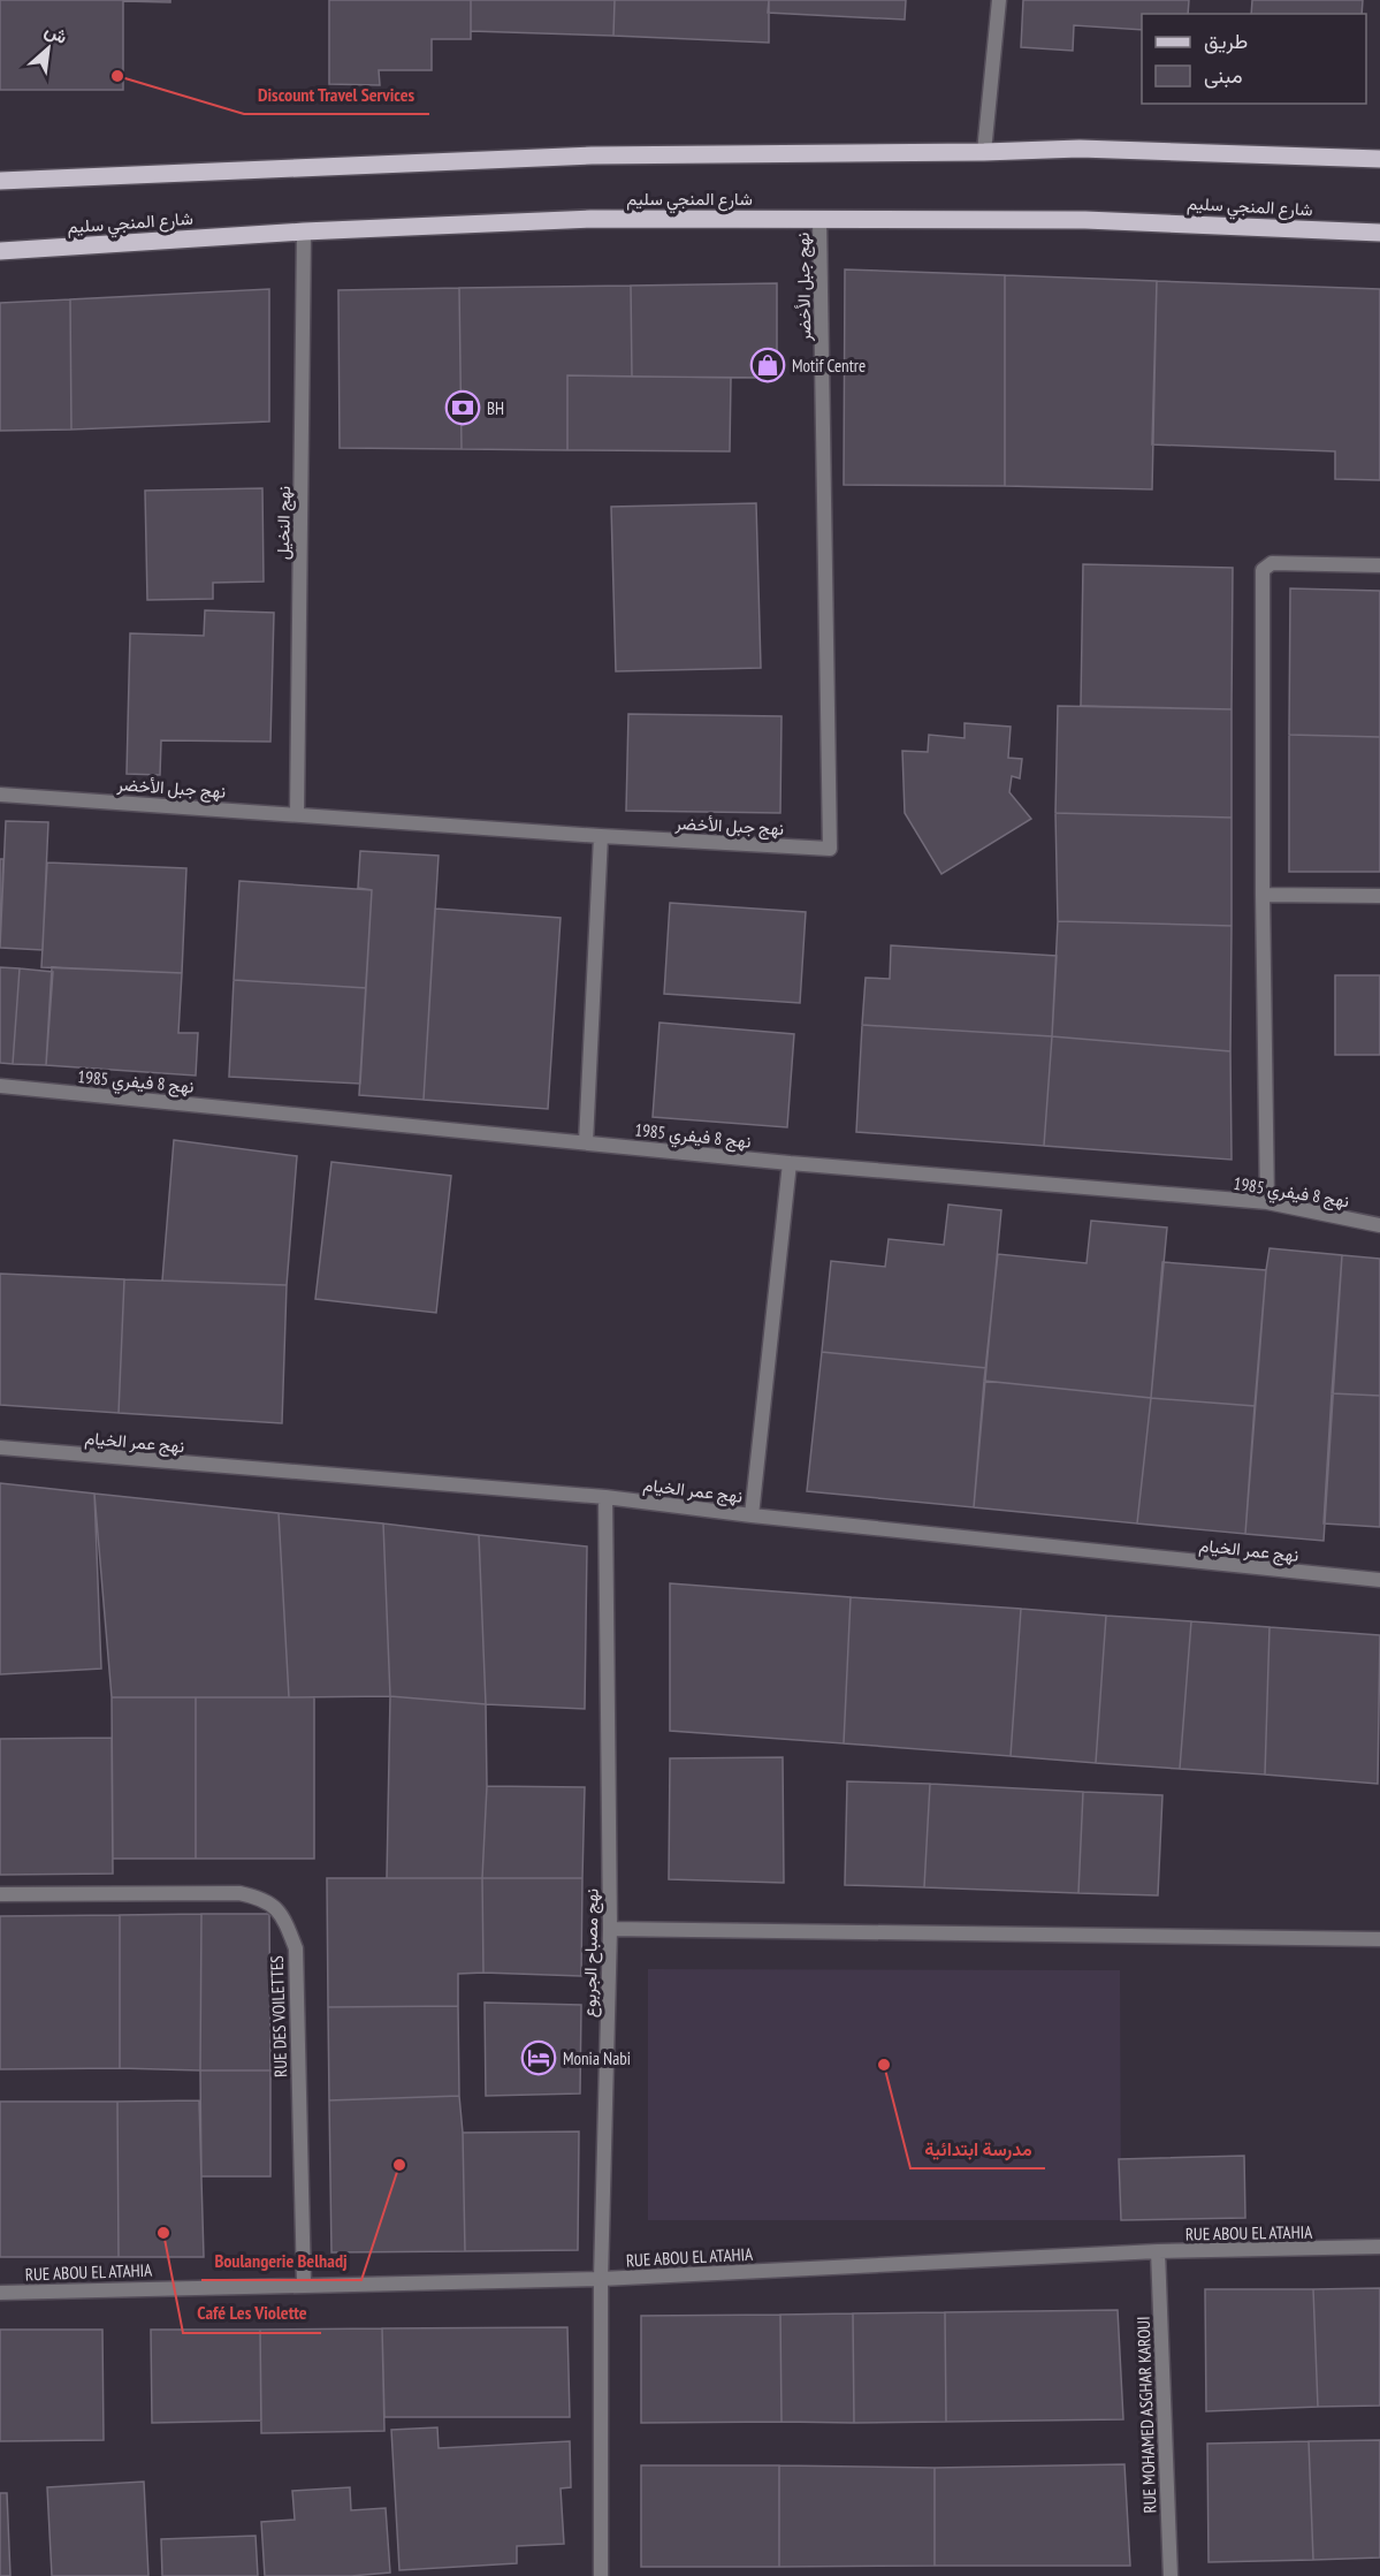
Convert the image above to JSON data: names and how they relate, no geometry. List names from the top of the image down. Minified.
{"streets":{"main road":["شارع المنجي سليم"],"street":["نهج جبل الأخضر","نهج النخيل","نهج 8 فيفري 1985","نهج عمر الخيام","نهج مصباح الجربوع","RUE DES VOILETTES","RUE ABOU EL ATAHIA","RUE MOHAMED ASGHAR KAROUI"]},"crossings":[["شارع المنجي سليم","نهج جبل الأخضر"],["شارع المنجي سليم","نهج النخيل"],["نهج جبل الأخضر","نهج النخيل"],["نهج عمر الخيام","نهج مصباح الجربوع"],["نهج مصباح الجربوع","RUE ABOU EL ATAHIA"],["RUE DES VOILETTES","RUE ABOU EL ATAHIA"],["RUE ABOU EL ATAHIA","RUE MOHAMED ASGHAR KAROUI"]],"places":{"other":["Discount Travel Services","مدرسة ابتدائية","Boulangerie Belhadj","Café Les Violette"],"shop":["Motif Centre"],"bank":["BH"],"hotel":["Monia Nabi"]},"legend":["طريق","مبنى"],"north":"top right"}
